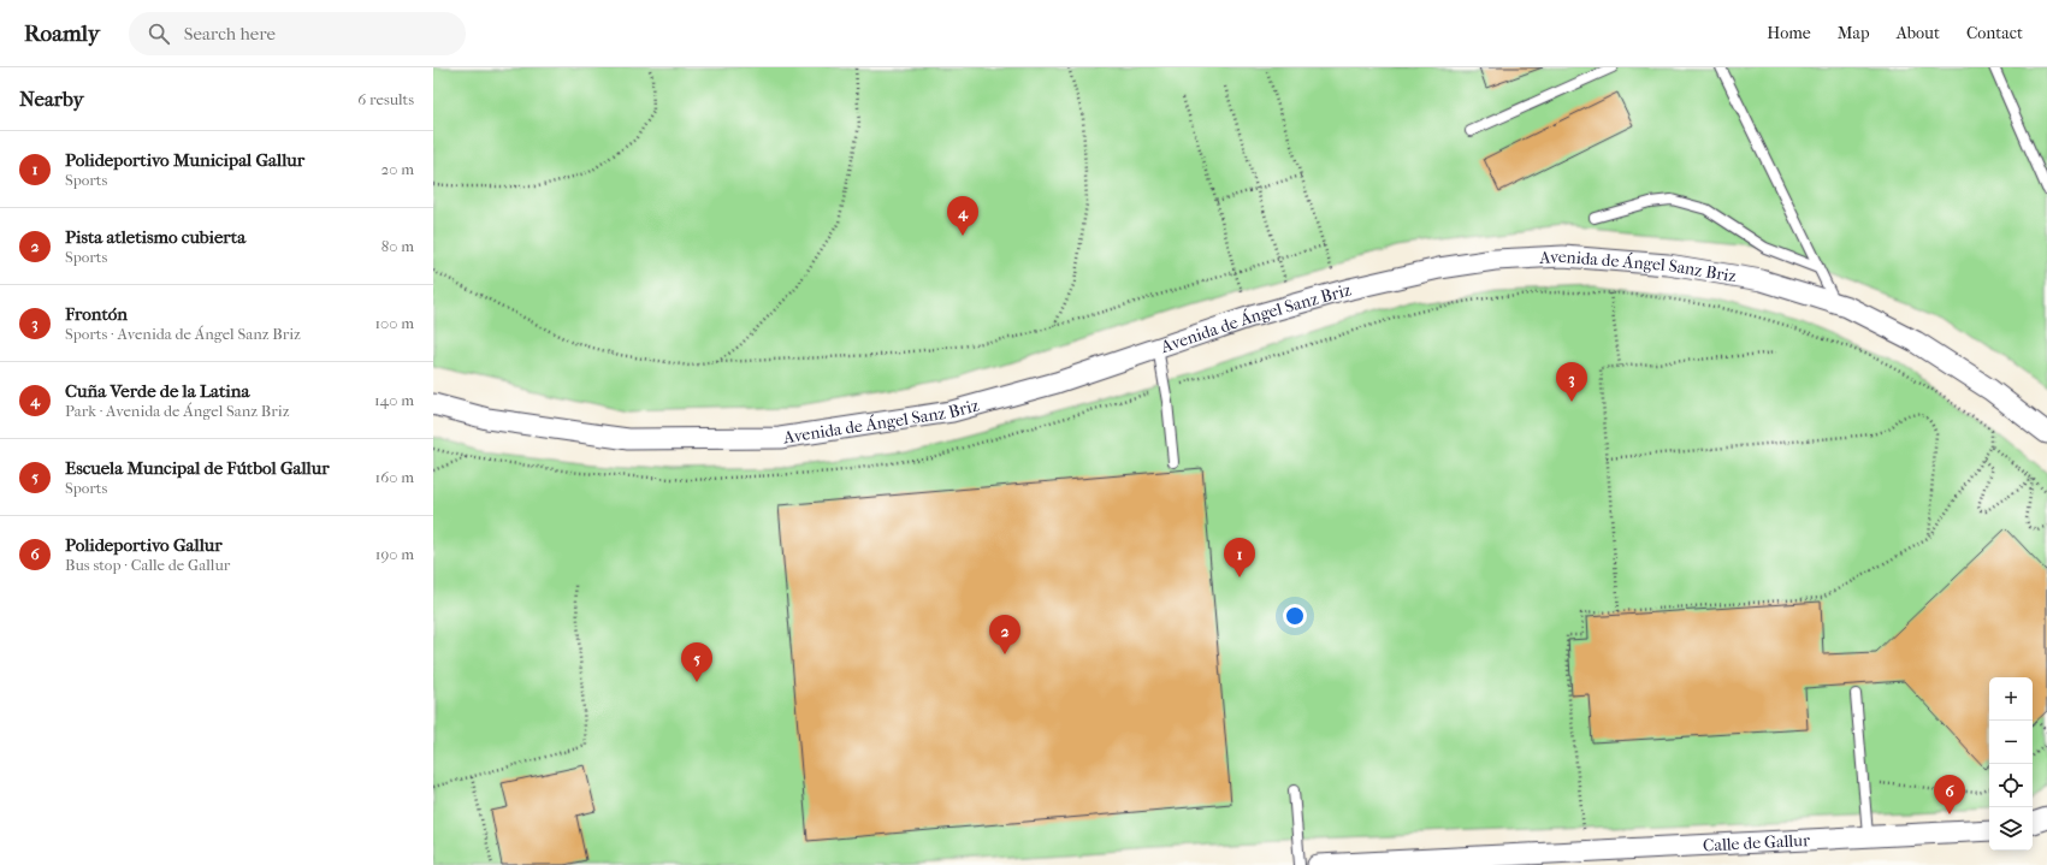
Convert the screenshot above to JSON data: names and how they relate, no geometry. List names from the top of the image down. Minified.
{"streets":{"street":["Avenida de Ángel Sanz Briz","Calle de Gallur"]},"page":{"header":"Roamly","search":"Search here","nav":["Home","Map","About","Contact"],"heading":["Nearby","6 results"],"list":[{"mark":"1","name":"Polideportivo Municipal Gallur","note":"Sports","value":"20 m"},{"mark":"2","name":"Pista atletismo cubierta","note":"Sports","value":"80 m"},{"mark":"3","name":"Frontón","note":"Sports · Avenida de Ángel Sanz Briz","value":"100 m"},{"mark":"4","name":"Cuña Verde de la Latina","note":"Park · Avenida de Ángel Sanz Briz","value":"140 m"},{"mark":"5","name":"Escuela Muncipal de Fútbol Gallur","note":"Sports","value":"160 m"},{"mark":"6","name":"Polideportivo Gallur","note":"Bus stop · Calle de Gallur","value":"190 m"}],"pins":["4","3","1","2","5","6"],"map_buttons":["+","−"]}}
